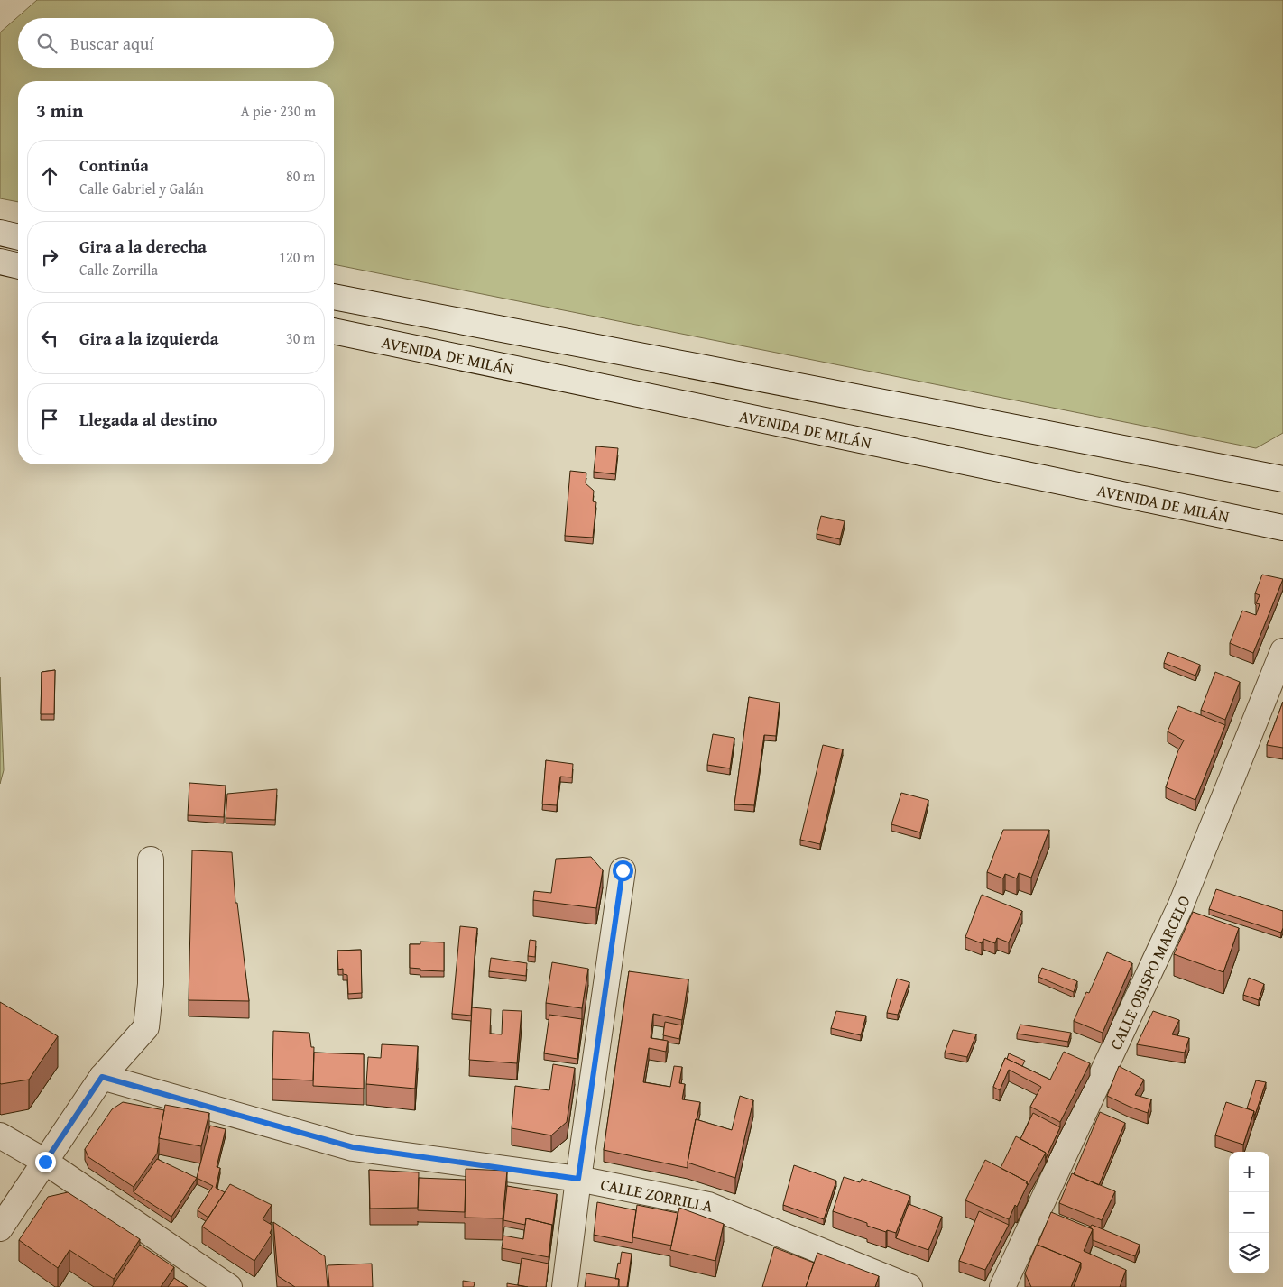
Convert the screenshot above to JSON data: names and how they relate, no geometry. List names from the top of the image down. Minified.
{"streets":{"street":["AVENIDA DE MILÁN","CALLE OBISPO MARCELO","CALLE ZORRILLA"]},"page":{"search":"Buscar aquí","heading":["3 min","A pie · 230 m"],"list":[["Continúa","Calle Gabriel y Galán","80 m"],["Gira a la derecha","Calle Zorrilla","120 m"],["Gira a la izquierda","30 m"],"Llegada al destino"],"map_buttons":["+","−"]}}
